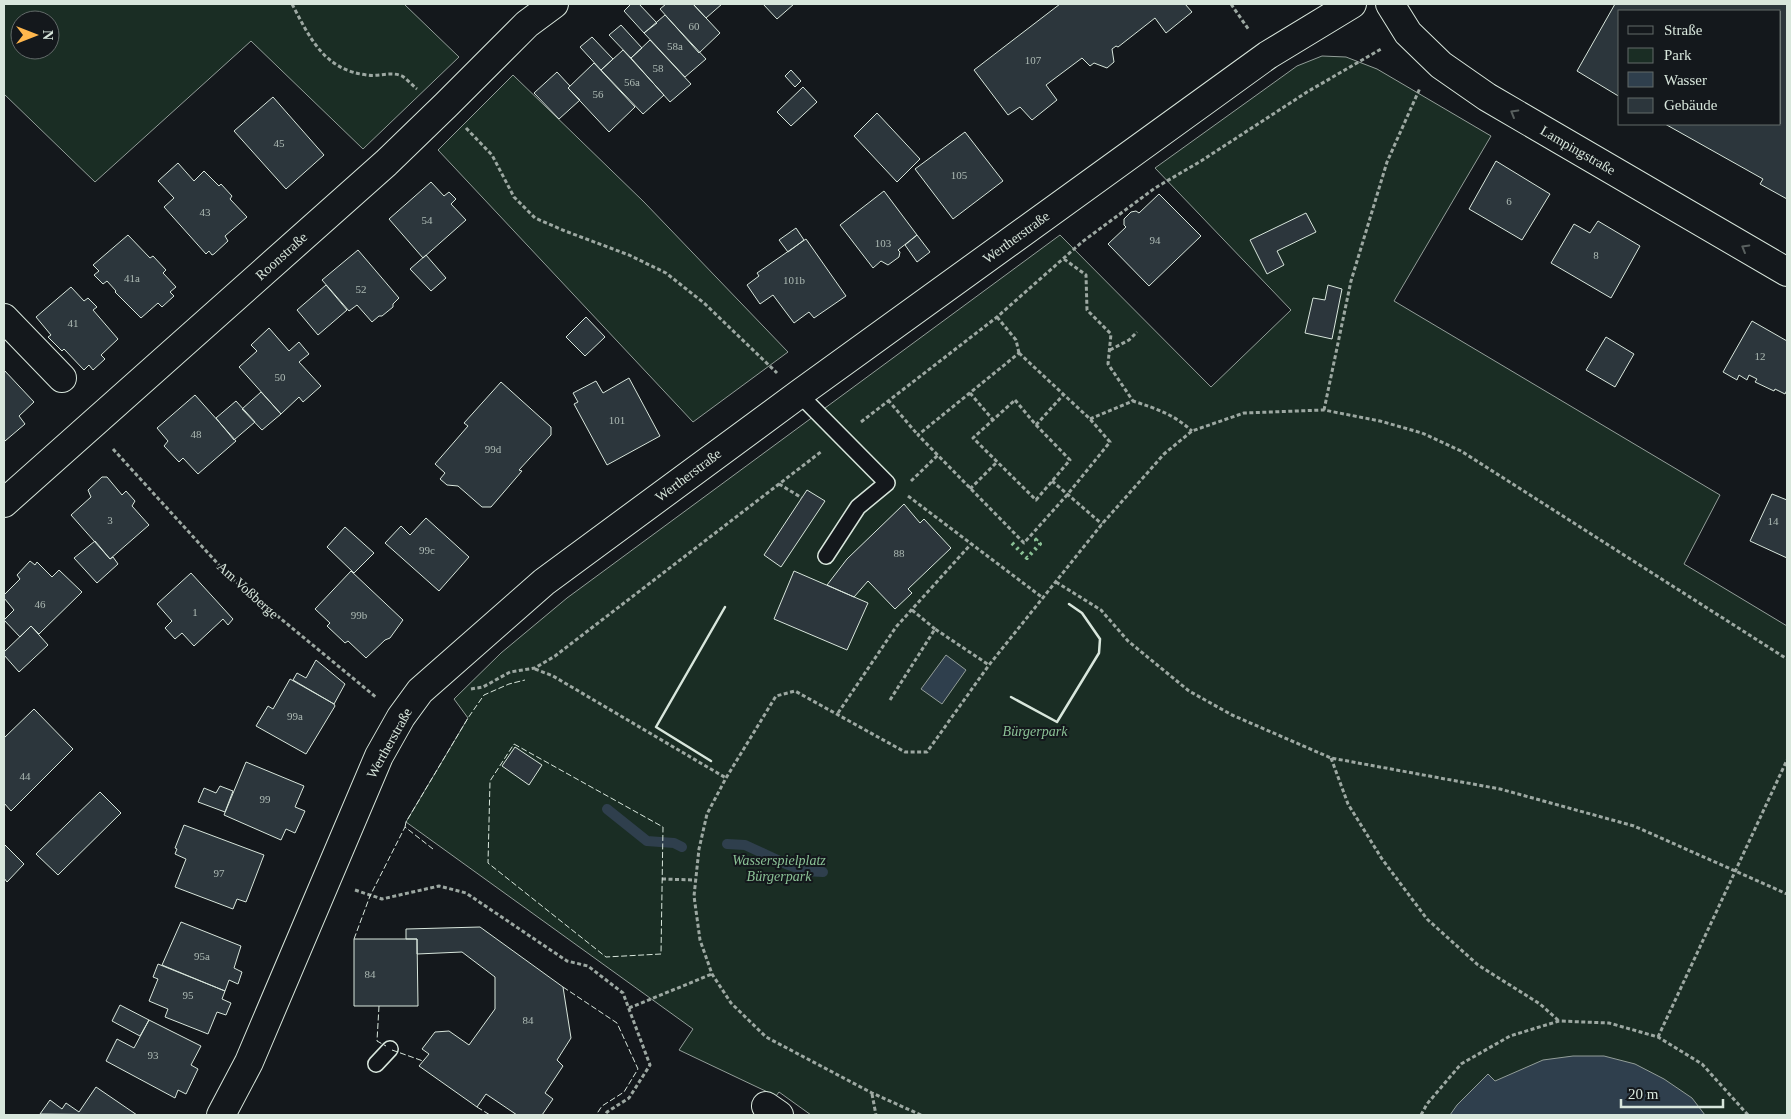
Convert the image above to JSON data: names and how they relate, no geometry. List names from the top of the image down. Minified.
{"streets":{"street":["Lampingstraße","Wertherstraße","Roonstraße"],"path":["Am Voßberge"]},"crossings":[["Wertherstraße","Am Voßberge"],["Roonstraße","Am Voßberge"]],"one_way":["Lampingstraße"],"parks":["Bürgerpark","Wasserspielplatz Bürgerpark"],"house_numbers":["60","58a","107","58","56a","56","45","105","6","43","54","94","103","8","41a","101b","52","41","12","50","101","48","99d","3","14","99c","88","46","1","99b","99a","44","99","97","95a","84","95","84","93"],"legend":["Straße","Park","Wasser","Gebäude"],"scale_bar":"20 m","north":"right"}
